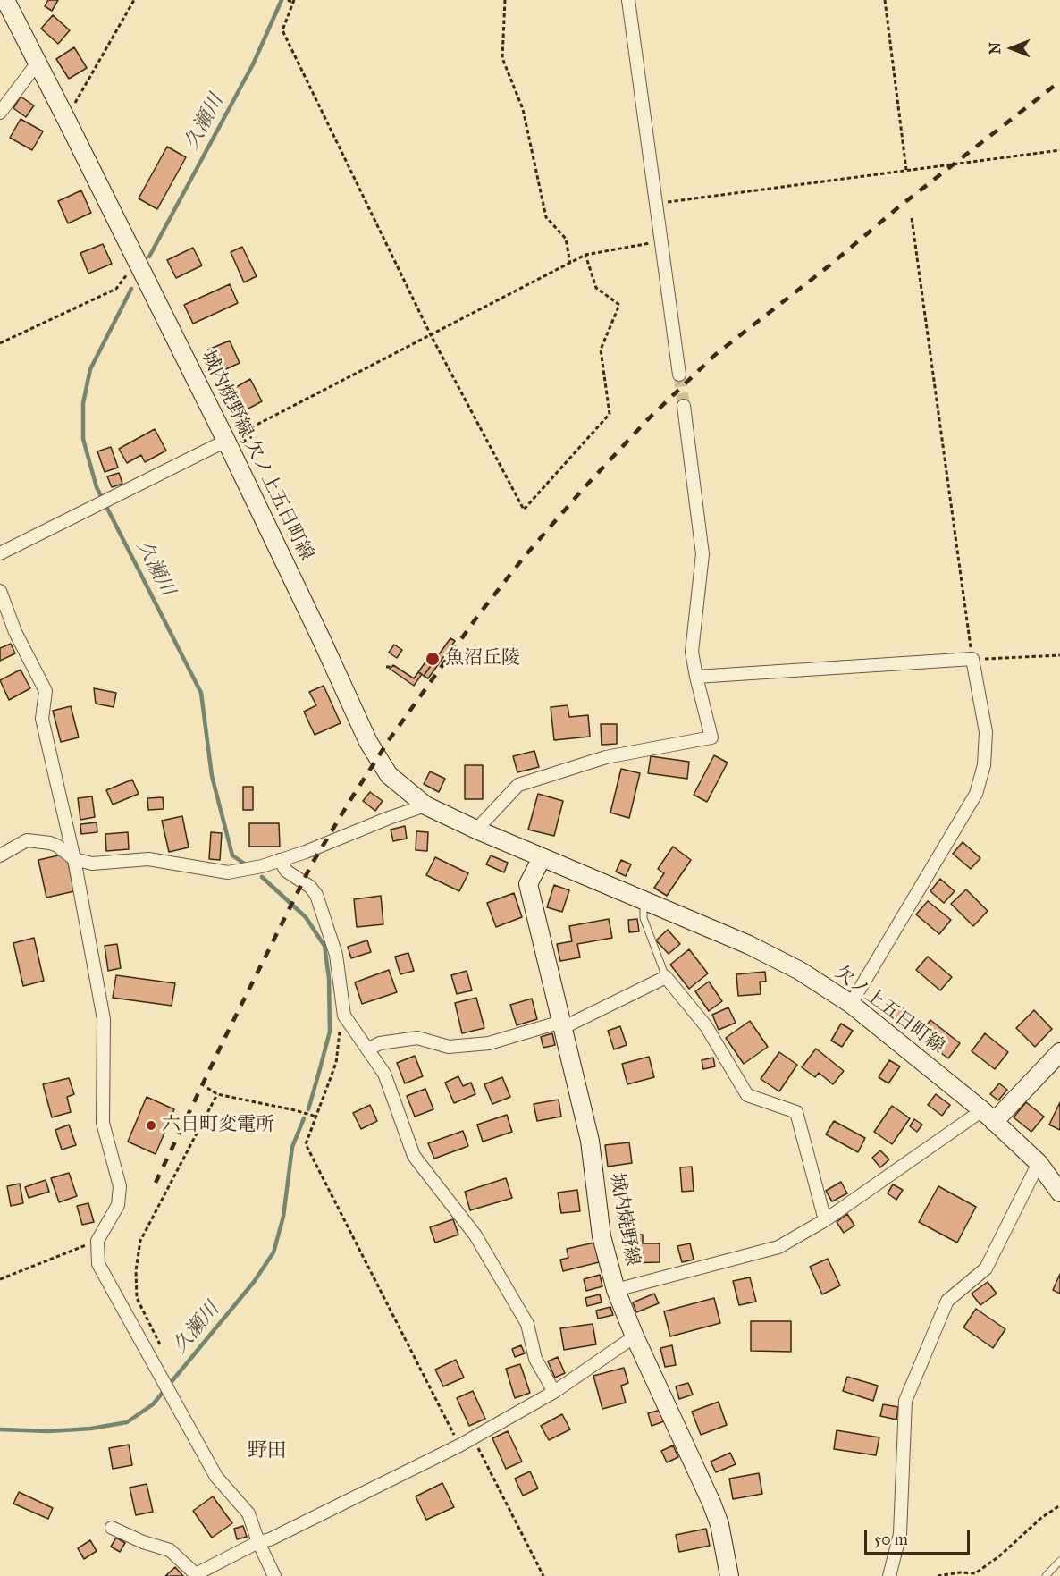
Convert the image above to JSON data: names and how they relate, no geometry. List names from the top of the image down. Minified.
{"streets":{"main road":["城内焼野線;欠ノ上五日町線","欠ノ上五日町線","城内焼野線"]},"crossings":[["城内焼野線;欠ノ上五日町線","欠ノ上五日町線"],["城内焼野線;欠ノ上五日町線","城内焼野線"],["欠ノ上五日町線","城内焼野線"]],"districts":["野田"],"water":["久瀬川"],"places":["魚沼丘陵","六日町変電所"],"scale_bar":"50 m","north":"left"}
